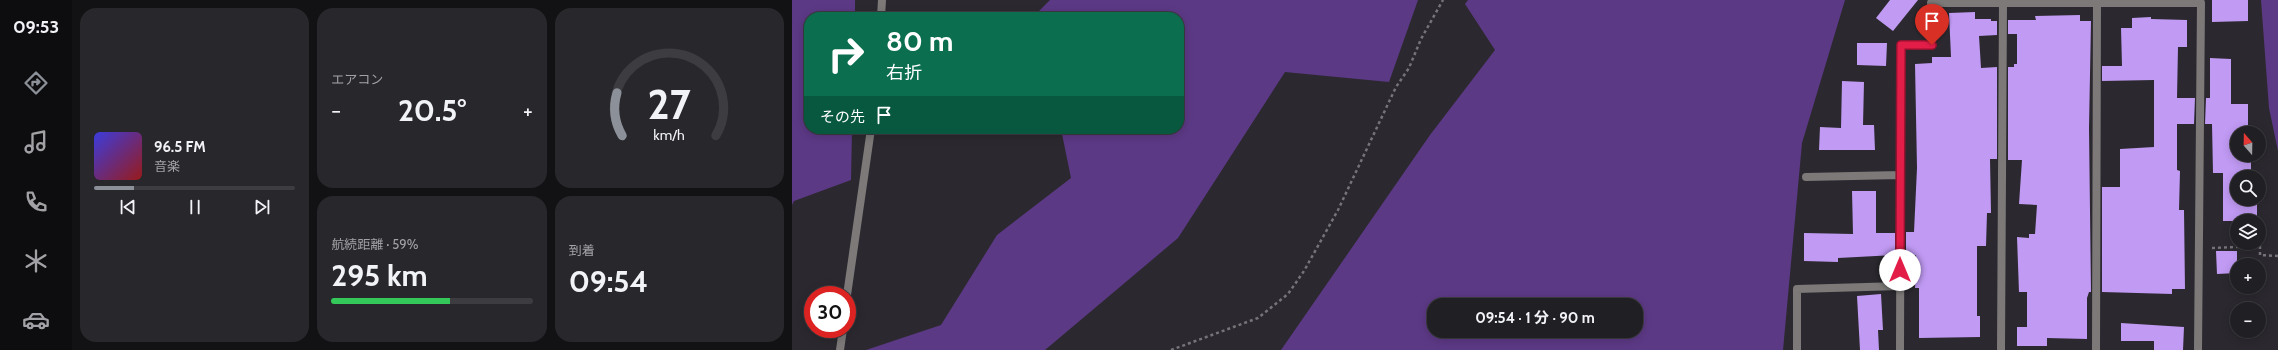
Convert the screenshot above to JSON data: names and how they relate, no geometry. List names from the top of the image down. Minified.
{"north":"top","page":{"tabs":"09:53","tile":["エアコン",["航続距離 · 59%","295 km"],["到着","09:54"]],"turn":["80 m","右折"],"heat":["−","20.5°","+"],"then":"その先","map_buttons":["+","−"],"song":["96.5 FM","音楽"],"limit":"30","trip":"09:54 · 1 分 · 90 m","gauge":["27","km/h"]}}
